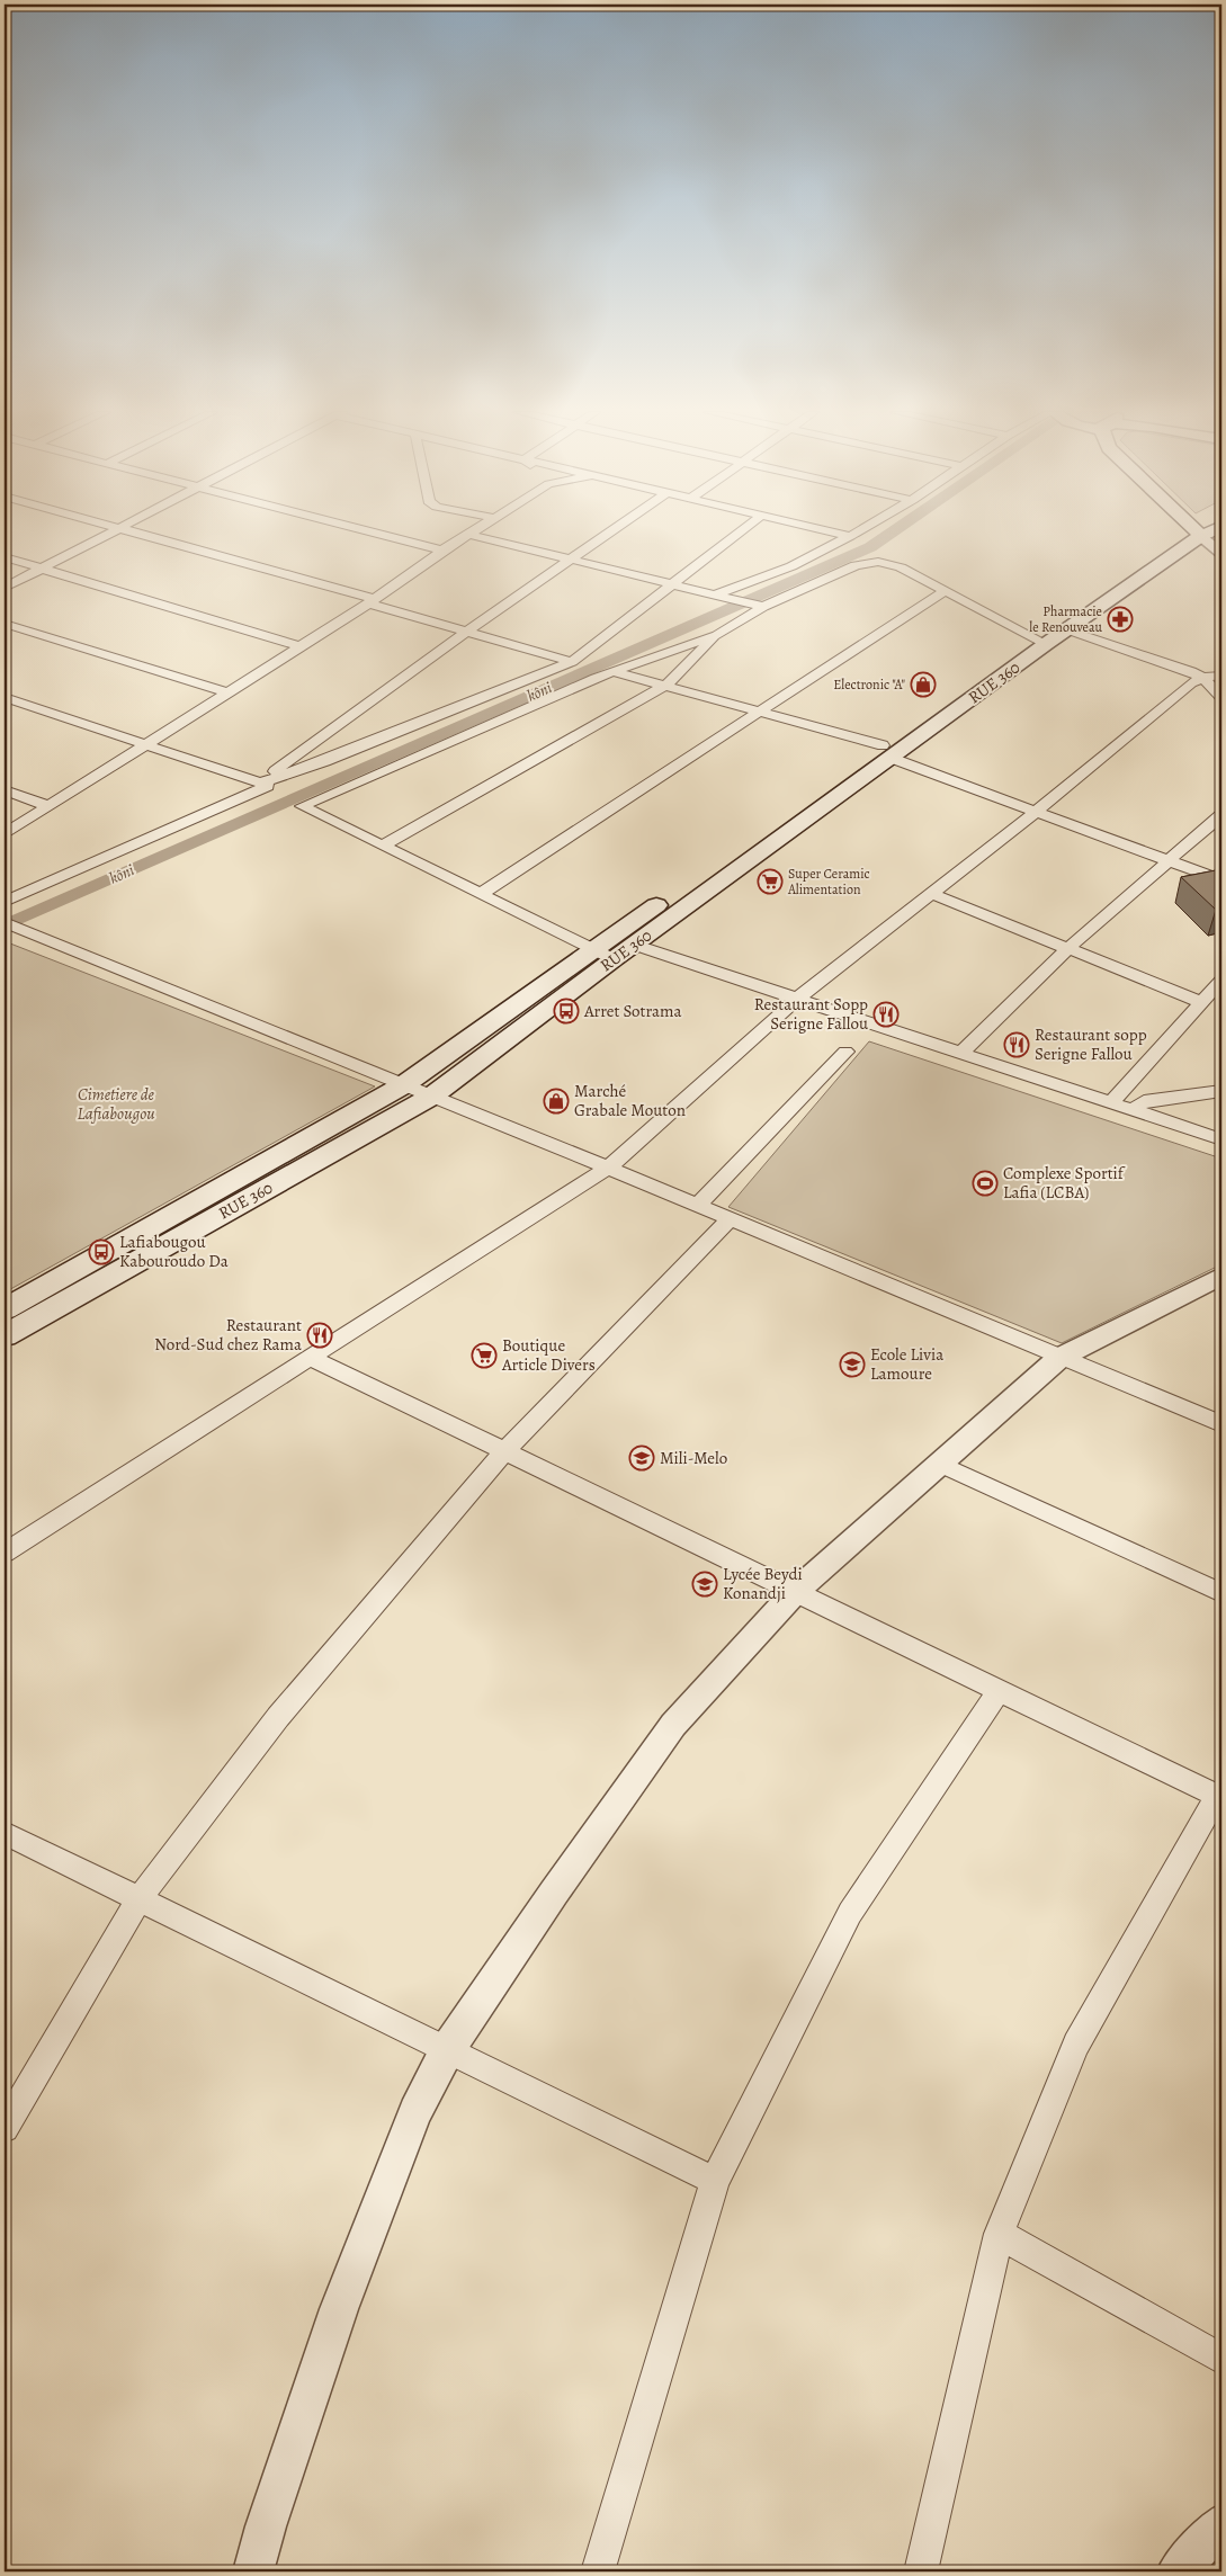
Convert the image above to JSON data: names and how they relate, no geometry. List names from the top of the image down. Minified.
{"streets":{"main road":["RUE 360"]},"water":["kôni"],"parks":["Cimetiere de Lafiabougou"],"places":{"pharmacy":["Pharmacie le Renouveau"],"shop":["Electronic \"A\"","Marché Grabale Mouton"],"supermarket":["Super Ceramic Alimentation","Boutique Article Divers"],"bus stop":["Arret Sotrama","Lafiabougou Kabouroudo Da"],"restaurant":["Restaurant Sopp Serigne Fallou","Restaurant sopp Serigne Fallou","Restaurant Nord-Sud chez Rama"],"sports":["Complexe Sportif Lafia (LCBA)"],"school or university":["Ecole Livia Lamoure","Mili-Melo","Lycée Beydi Konandji"]}}
